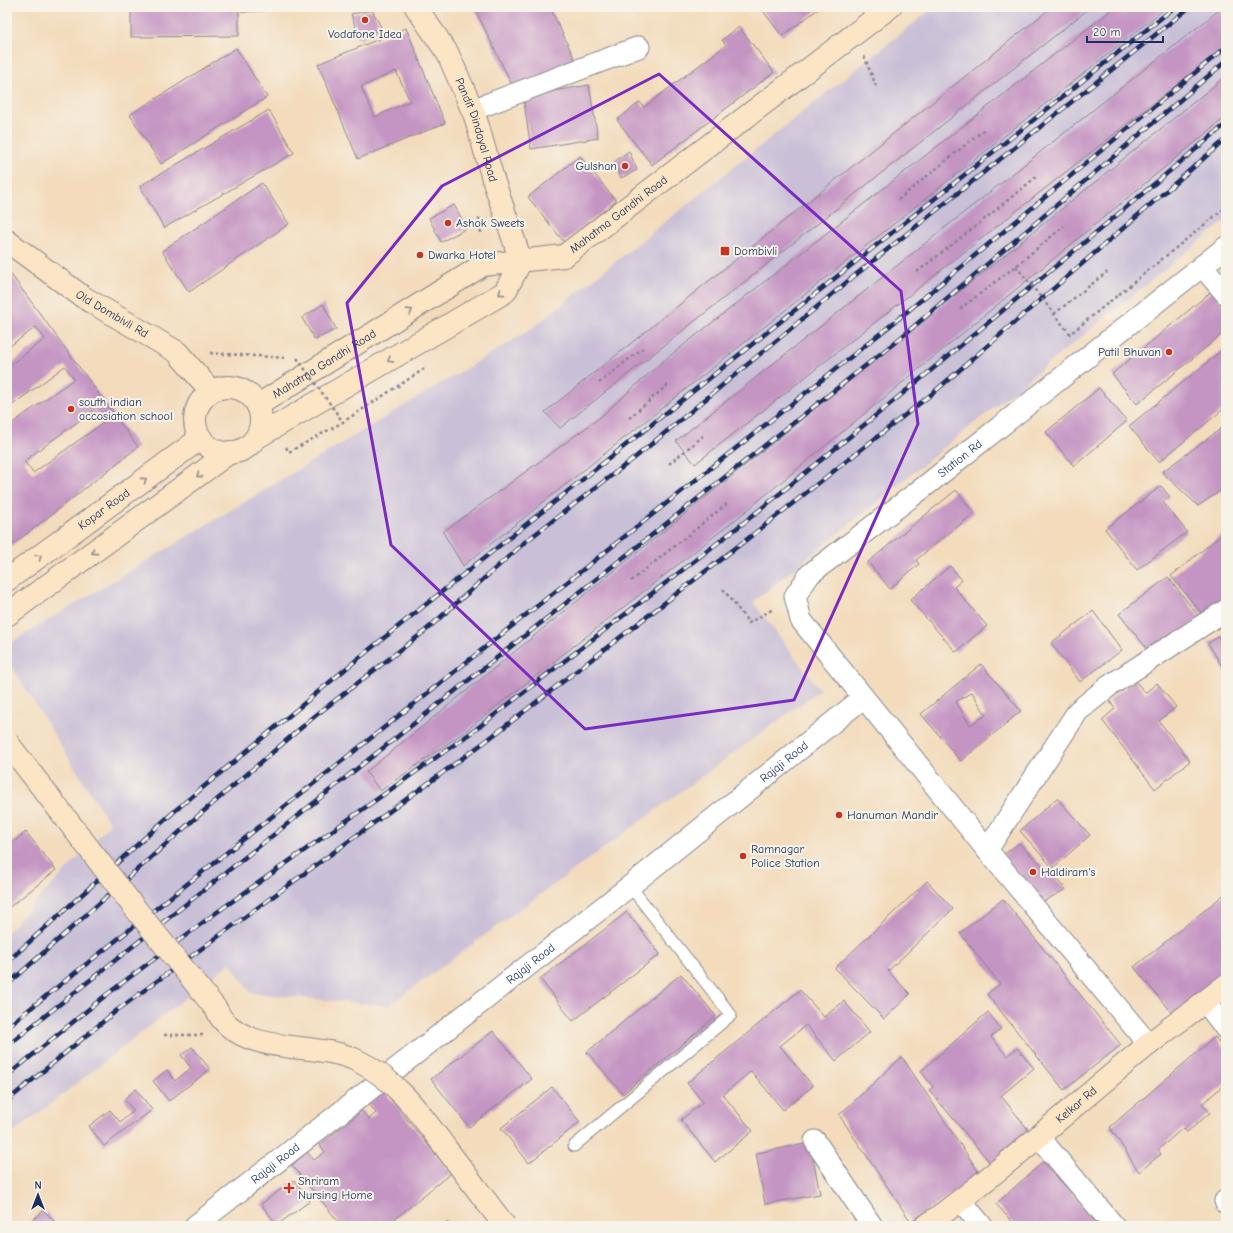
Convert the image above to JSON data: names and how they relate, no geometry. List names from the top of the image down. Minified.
{"streets":{"street":["Pandit Dindayal Road","Mahatma Gandhi Road","Old Dombivli Rd","Station Rd","Kopar Road","Rajaji Road","Kelkar Rd"]},"crossings":[["Pandit Dindayal Road","Mahatma Gandhi Road"],["Mahatma Gandhi Road","Old Dombivli Rd"],["Mahatma Gandhi Road","Kopar Road"],["Old Dombivli Rd","Kopar Road"],["Station Rd","Rajaji Road"],["Station Rd","Kelkar Rd"]],"places":{"other":["Vodafone Idea","Gulshan","Ashok Sweets","Dwarka Hotel","Patil Bhuvan","south indian accosiation school","Hanuman Mandir","Ramnagar Police Station","Haldiram's"],"transit":["Dombivli"],"health":["Shriram Nursing Home"]},"scale_bar":"20 m","north":"top"}
